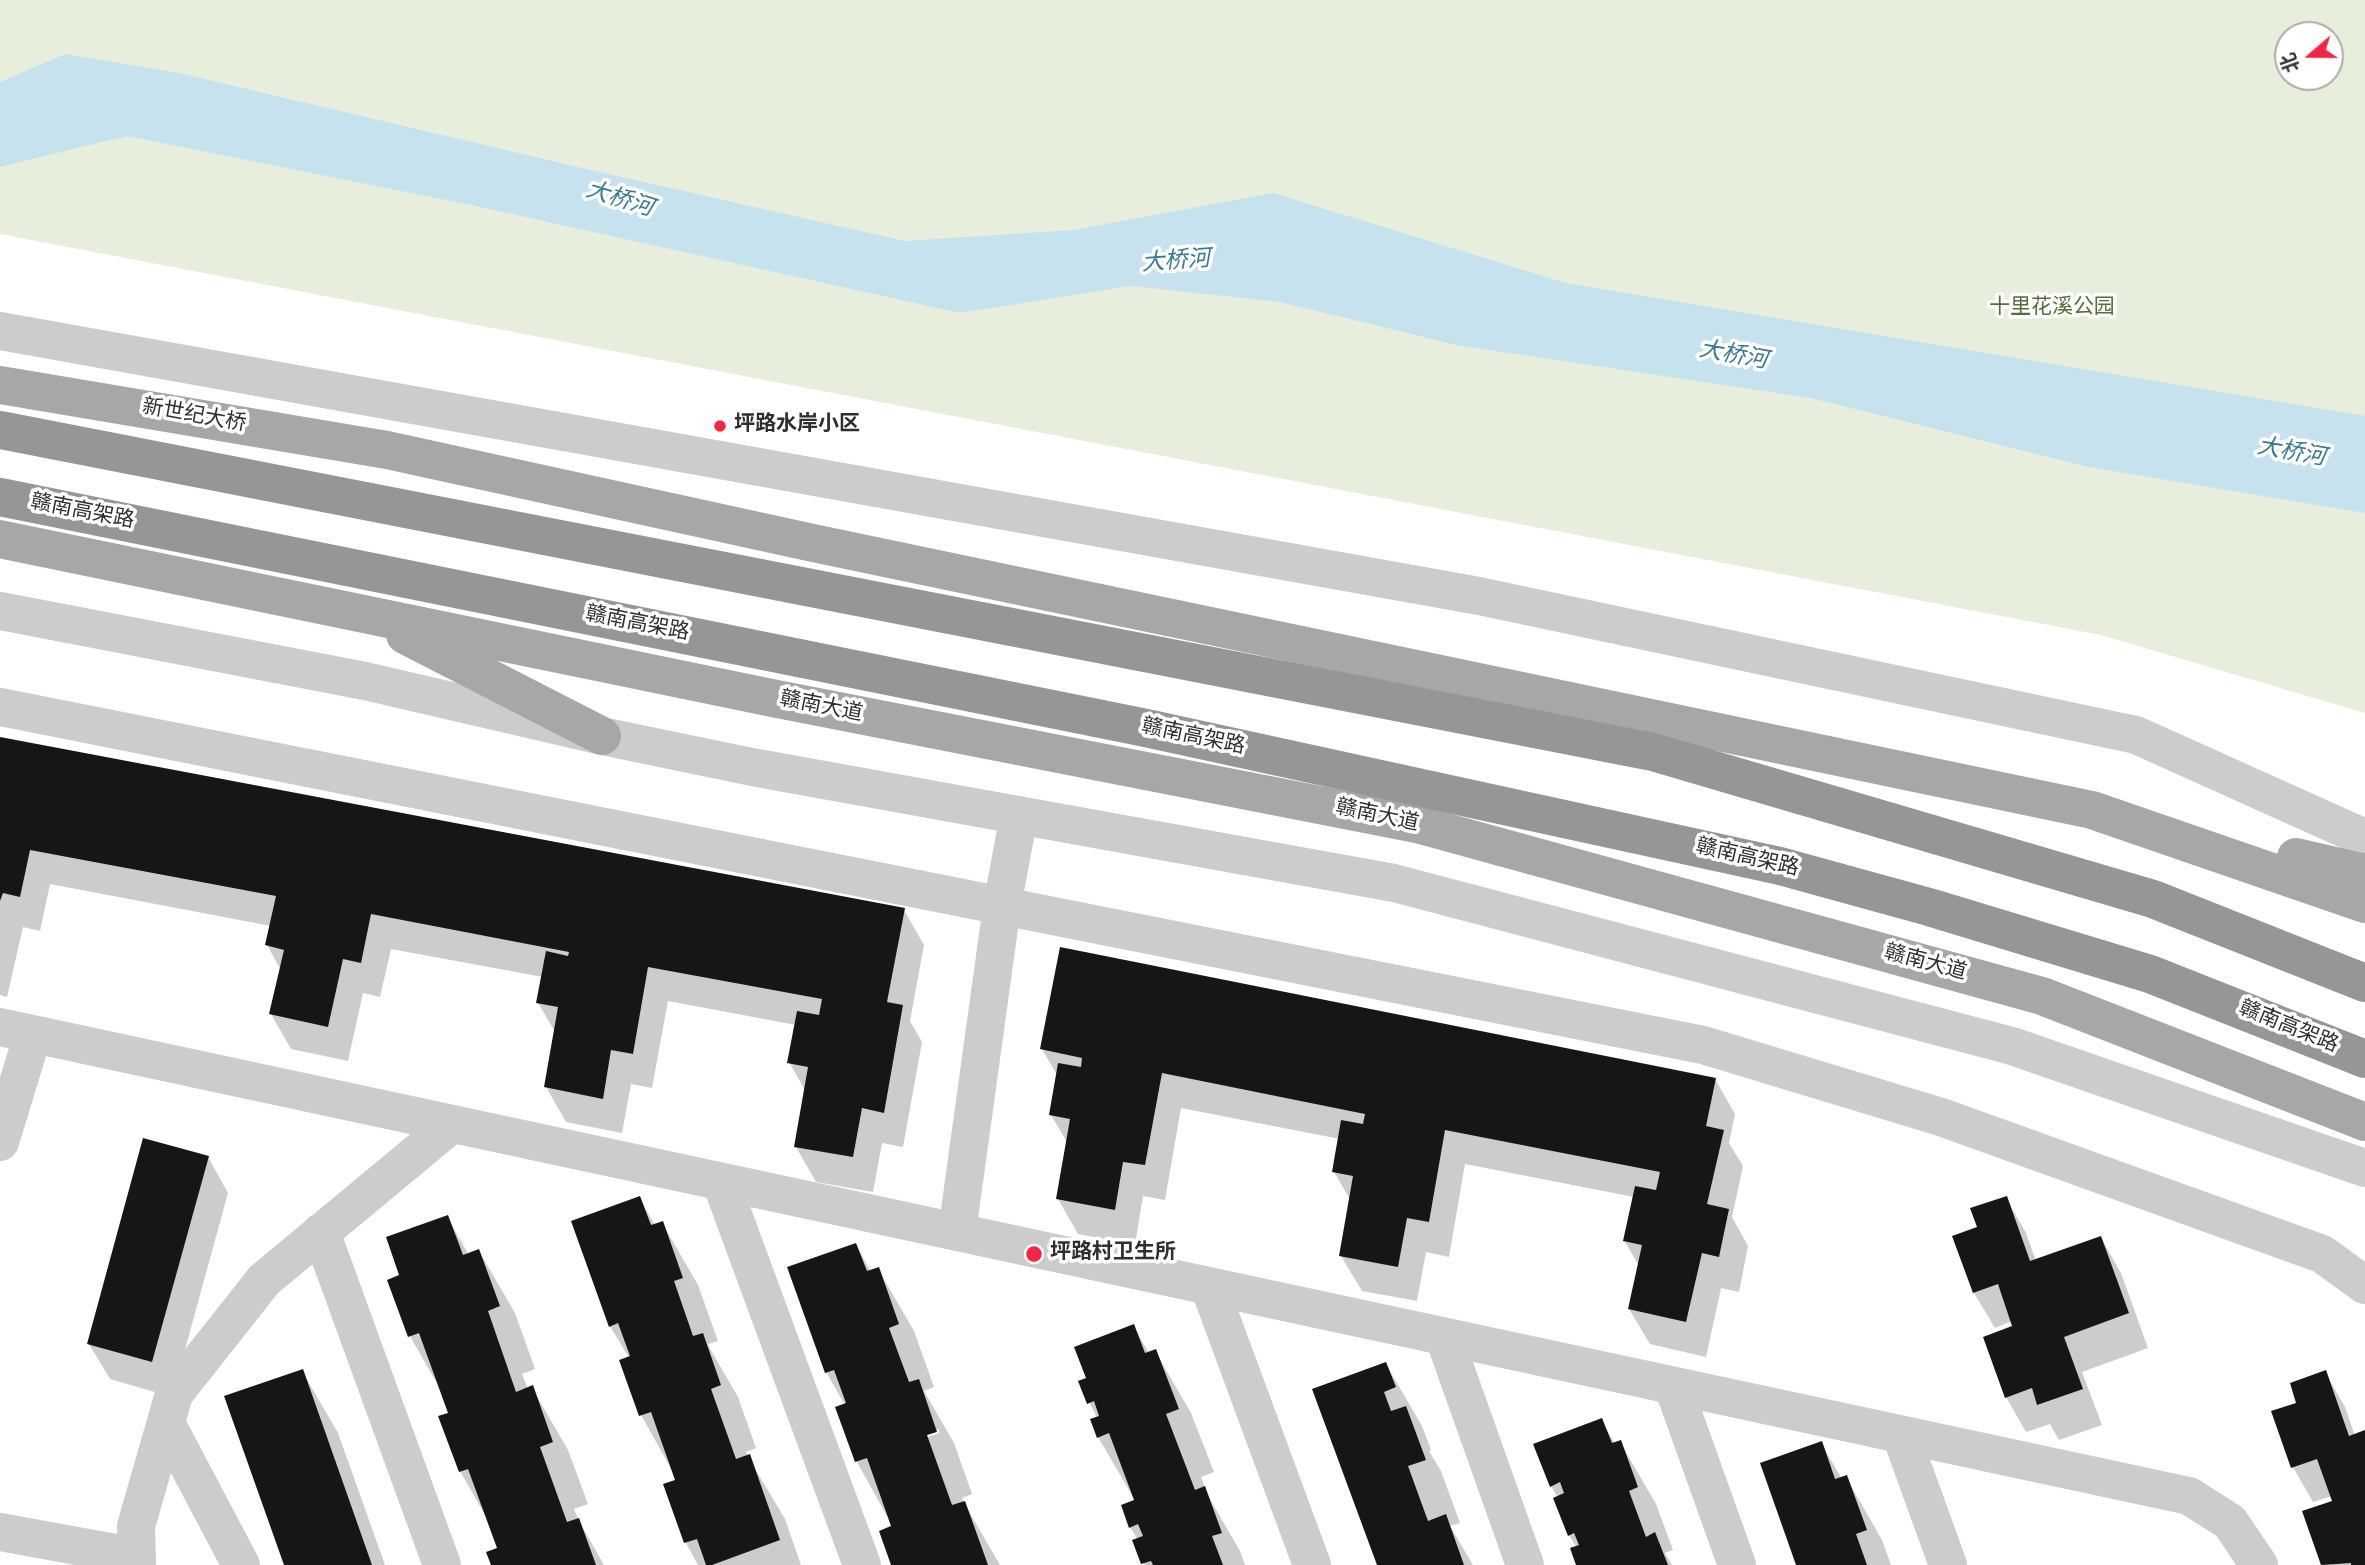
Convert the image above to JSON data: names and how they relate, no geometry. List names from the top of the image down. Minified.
{"streets":{"highway":["赣南高架路"],"main road":["新世纪大桥","赣南大道"]},"water":["大桥河"],"parks":["十里花溪公园"],"places":["坪路水岸小区","坪路村卫生所"],"north":"left"}
